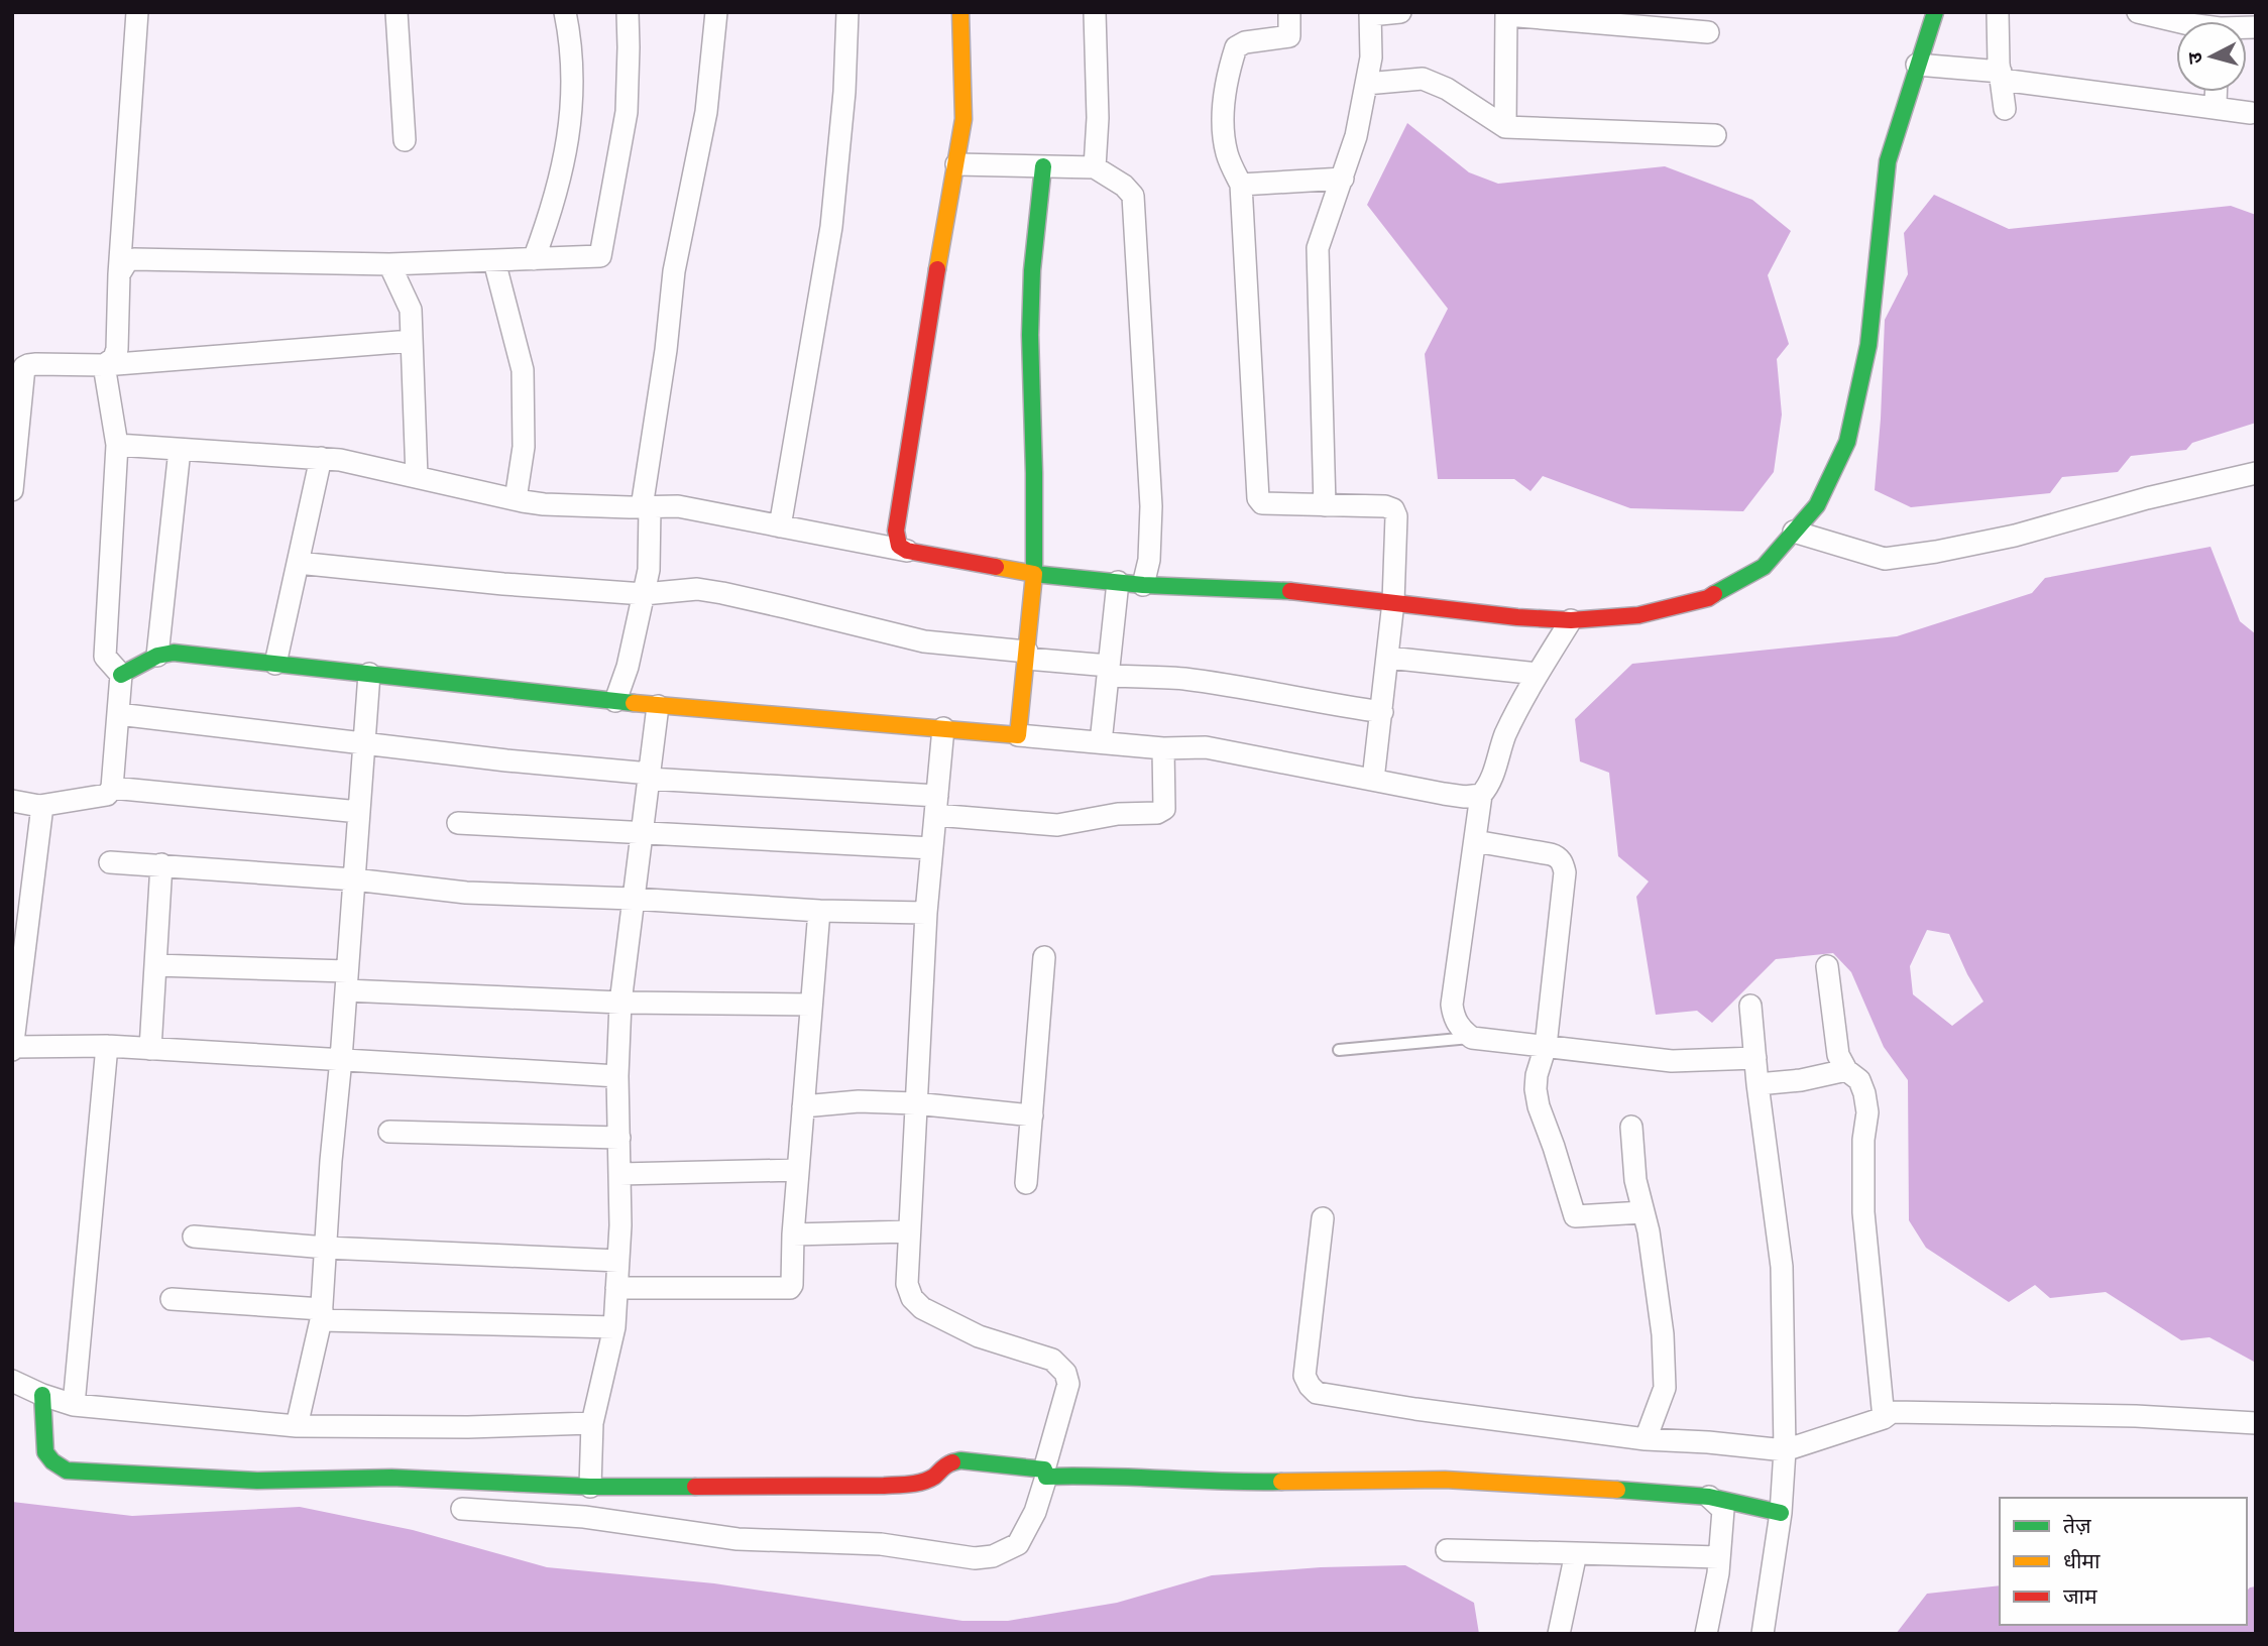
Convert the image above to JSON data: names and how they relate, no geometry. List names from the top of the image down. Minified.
{"legend":["तेज़","धीमा","जाम"],"north":"left"}
